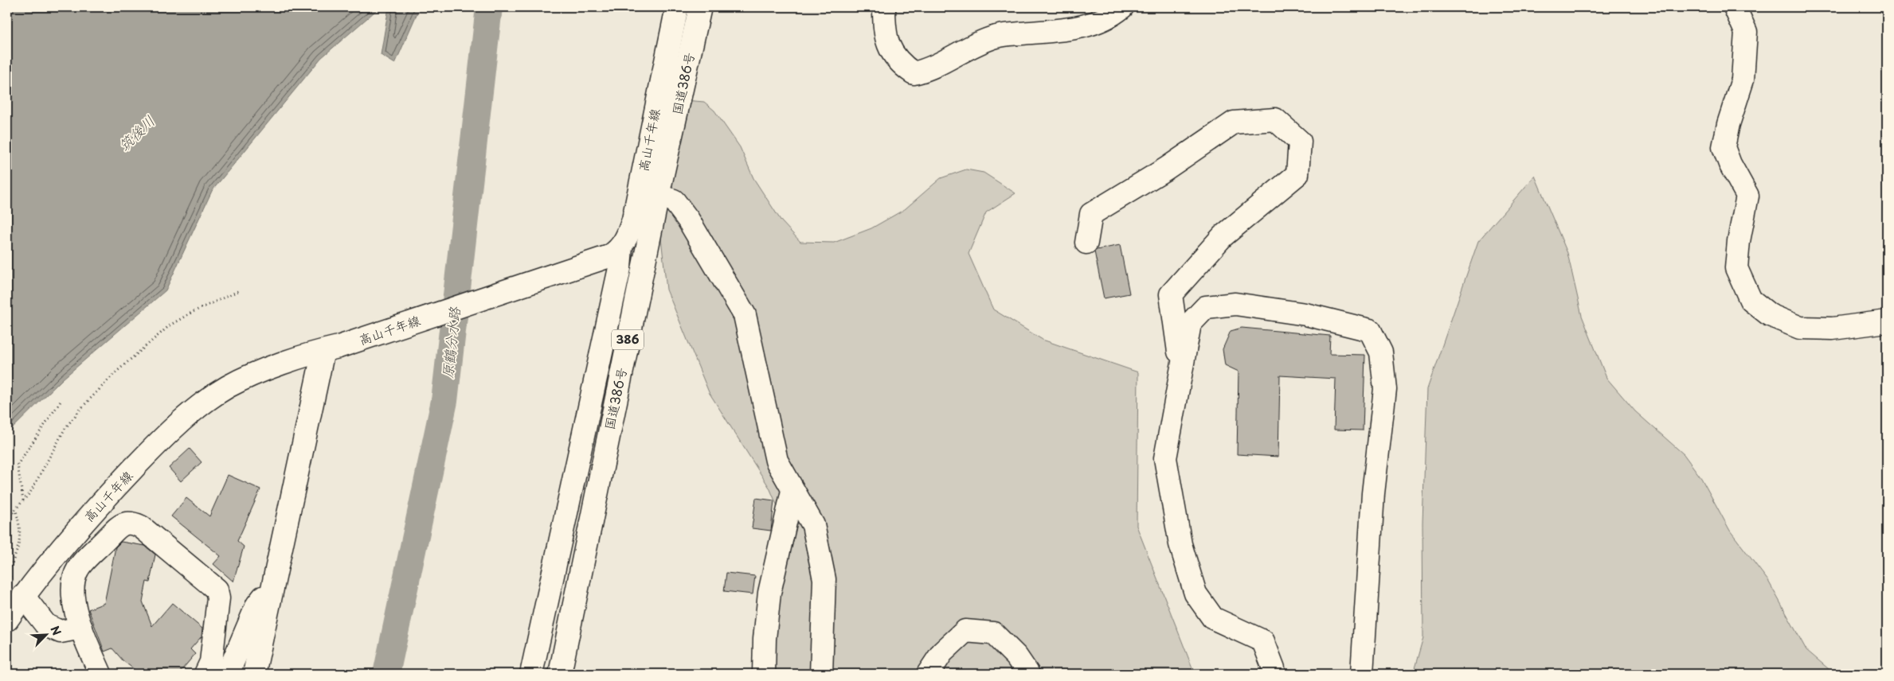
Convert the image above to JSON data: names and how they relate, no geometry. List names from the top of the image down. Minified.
{"streets":{"main road":["国道386号","高山千年線","386"]},"water":["筑後川","原鶴分水路"],"north":"top right"}
